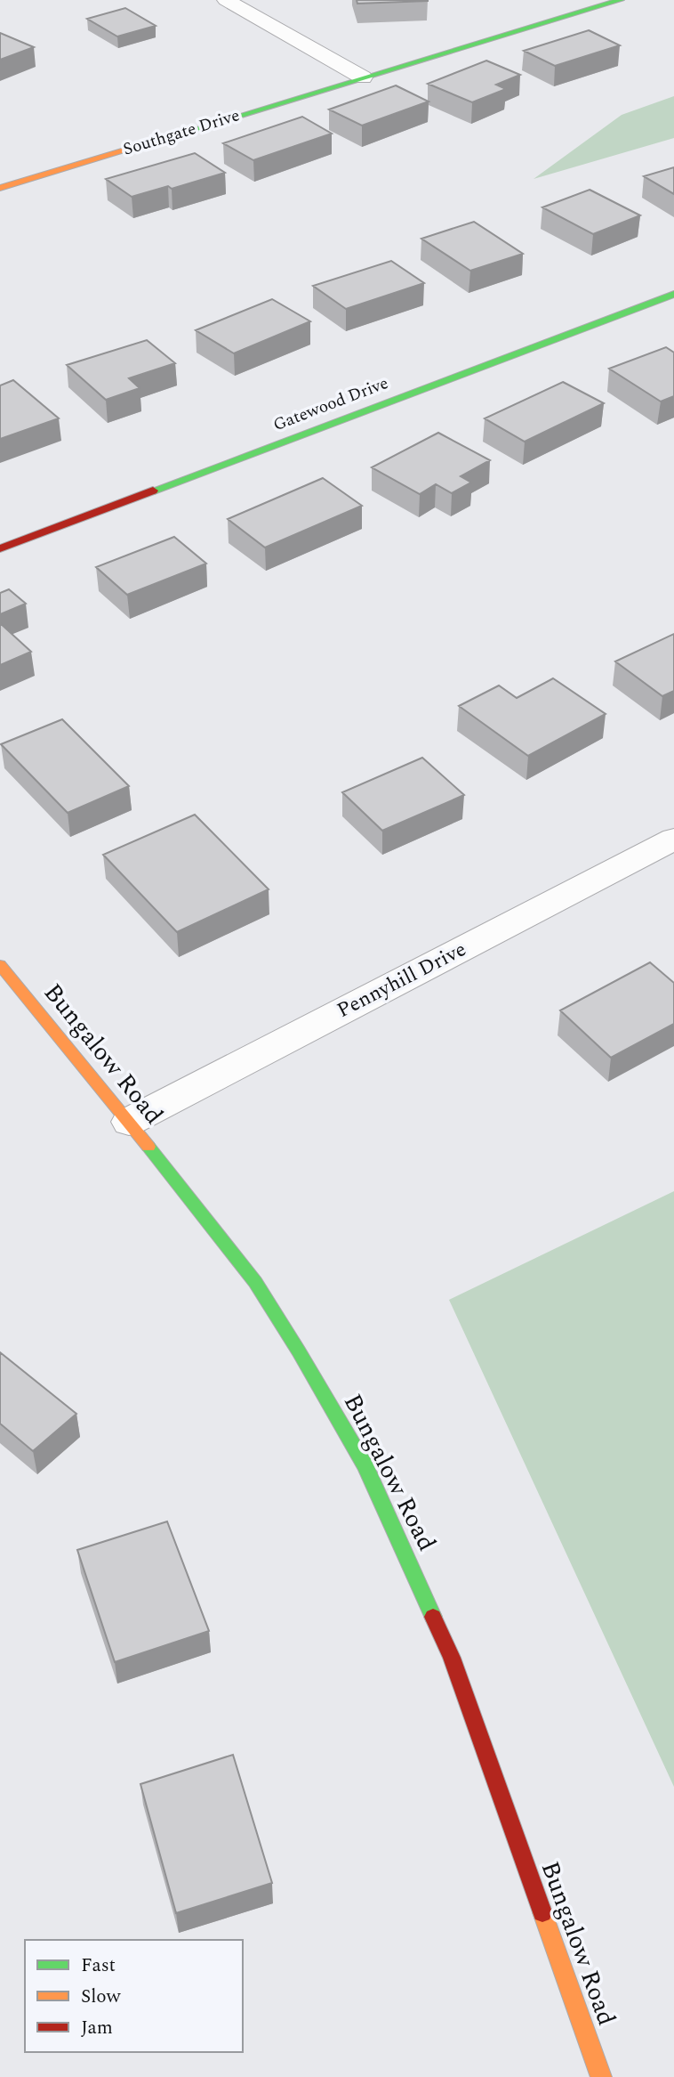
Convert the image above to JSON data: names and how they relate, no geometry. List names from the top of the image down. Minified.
{"streets":{"street":["Southgate Drive","Gatewood Drive","Pennyhill Drive","Bungalow Road"]},"crossings":[["Pennyhill Drive","Bungalow Road"]],"legend":["Fast","Slow","Jam"]}
